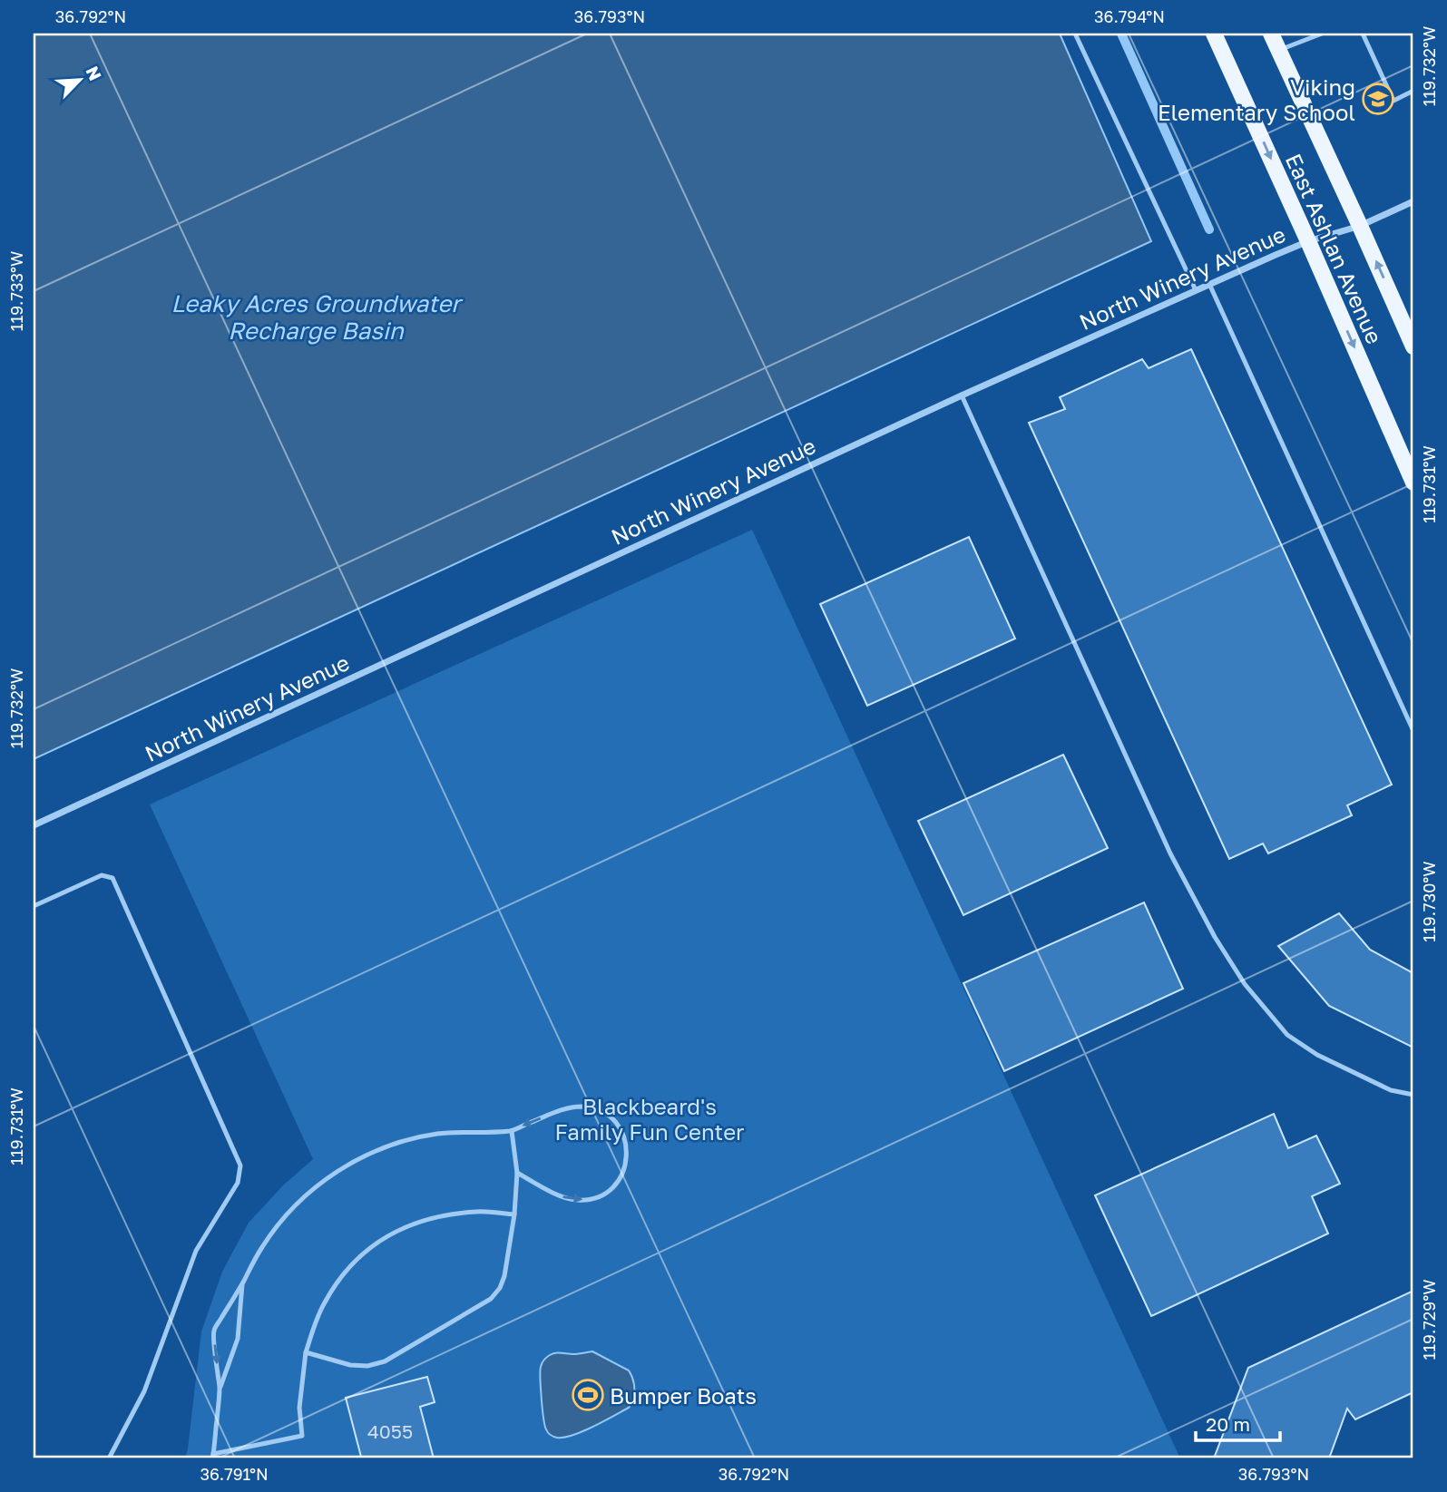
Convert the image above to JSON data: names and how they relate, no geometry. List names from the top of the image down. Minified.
{"streets":{"main road":["East Ashlan Avenue"],"street":["North Winery Avenue"]},"crossings":[["East Ashlan Avenue","North Winery Avenue"]],"water":["Leaky Acres Groundwater Recharge Basin"],"parks":["Blackbeard's Family Fun Center"],"places":{"school or university":["Viking Elementary School"],"sports":["Bumper Boats"]},"house_numbers":["4055"],"scale_bar":"20 m","north":"top right","coordinates":["36.792°N","36.793°N","36.794°N","119.732°W","119.733°W","119.731°W","119.730°W","119.729°W","36.791°N"]}
